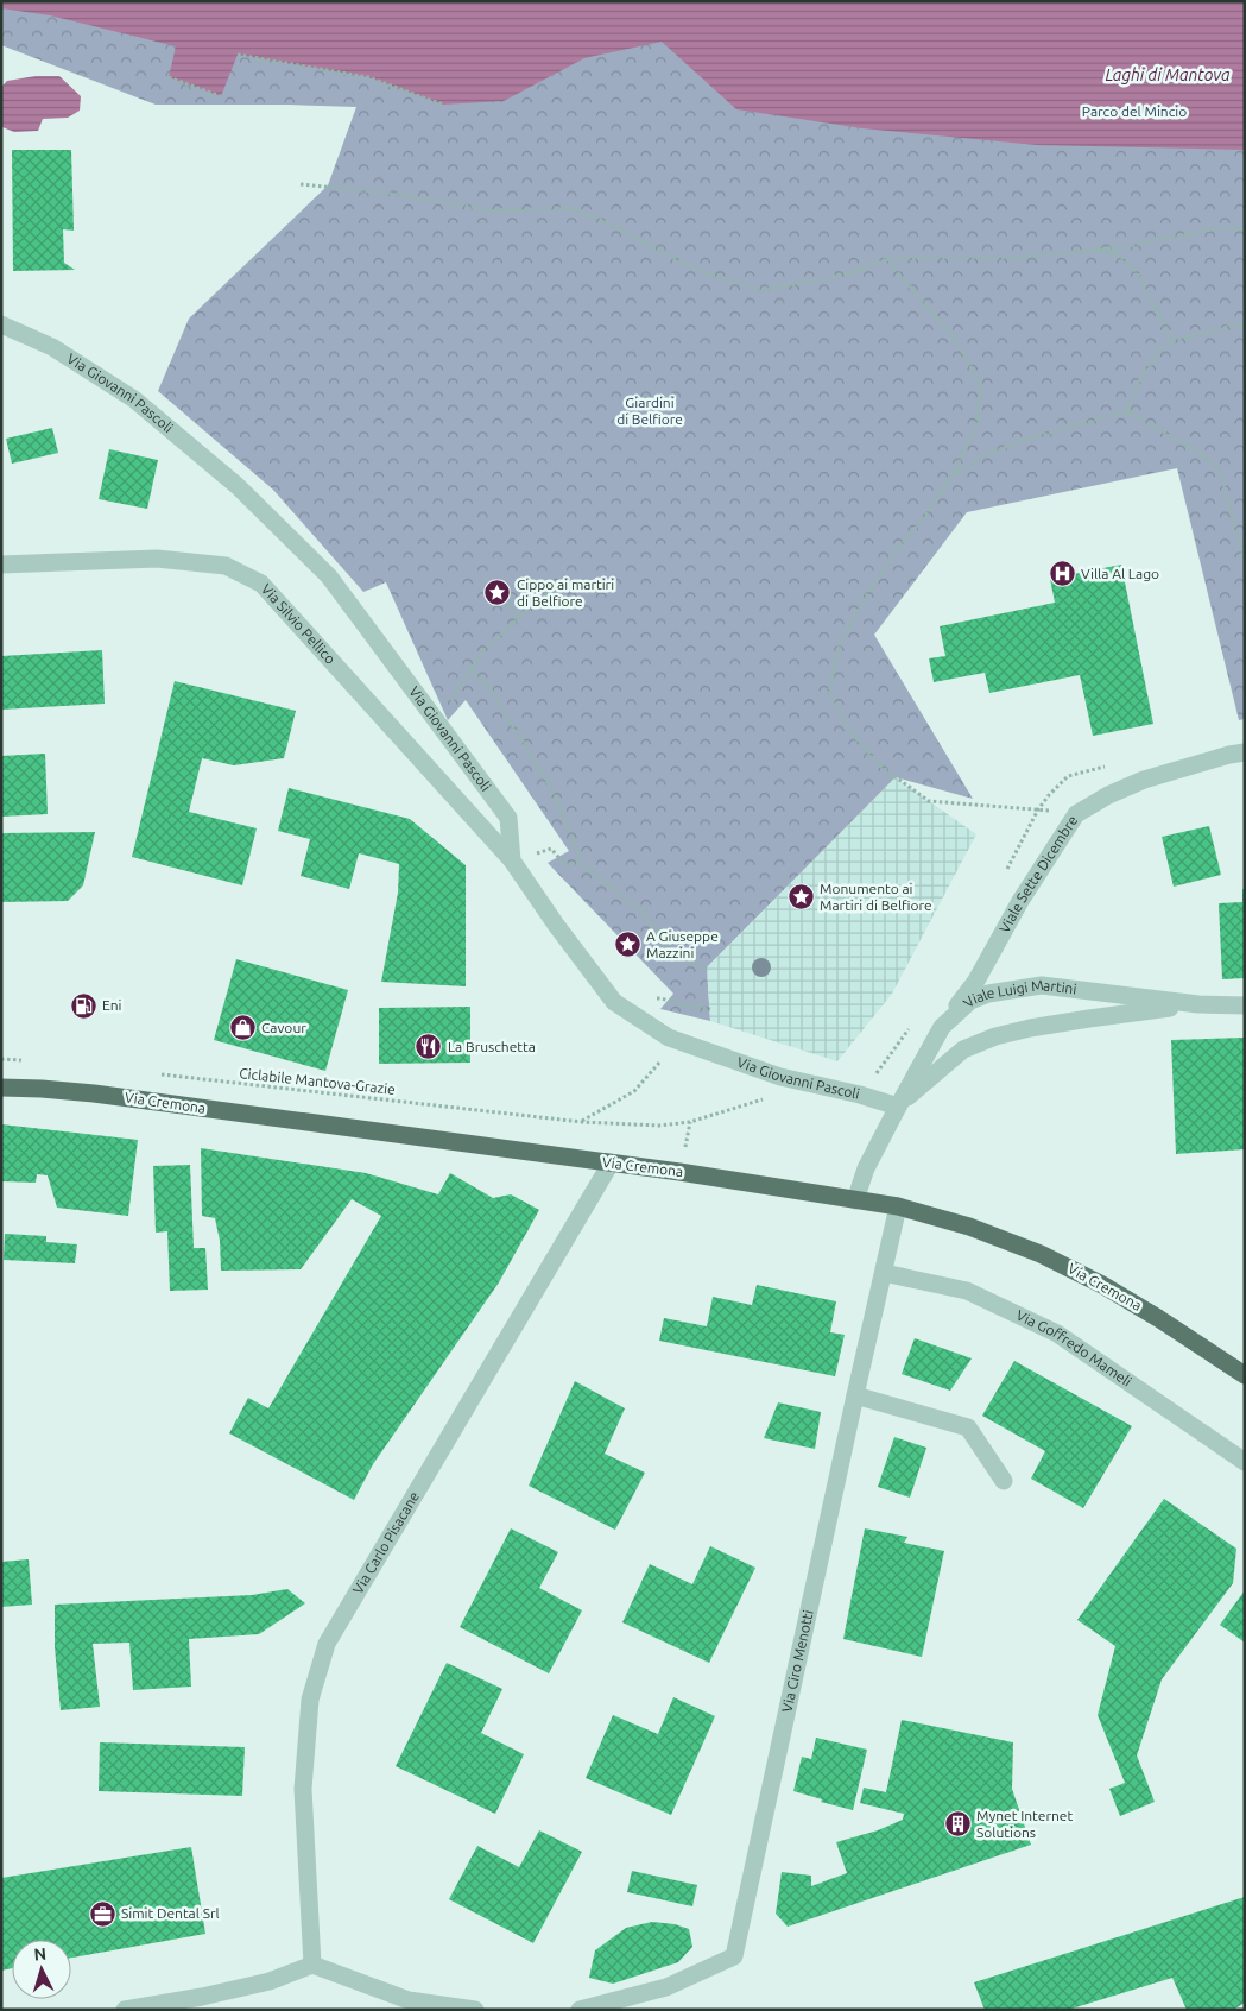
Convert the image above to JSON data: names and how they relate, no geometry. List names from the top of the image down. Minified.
{"streets":{"main road":["Via Cremona"],"street":["Via Giovanni Pascoli","Via Silvio Pellico","Viale Sette Dicembre","Viale Luigi Martini","Via Goffredo Mameli","Via Carlo Pisacane","Via Ciro Menotti"],"path":["Ciclabile Mantova-Grazie"]},"crossings":[["Via Giovanni Pascoli","Via Silvio Pellico"],["Via Giovanni Pascoli","Viale Luigi Martini"],["Viale Sette Dicembre","Viale Luigi Martini"],["Viale Luigi Martini","Via Cremona"],["Via Cremona","Via Carlo Pisacane"],["Via Cremona","Via Ciro Menotti"],["Via Goffredo Mameli","Via Ciro Menotti"]],"water":["Laghi di Mantova"],"parks":["Parco del Mincio","Giardini di Belfiore"],"places":{"hospital":["Villa Al Lago"],"place":["Cippo ai martiri di Belfiore","Monumento ai Martiri di Belfiore","A Giuseppe Mazzini"],"fuel station":["Eni"],"shop":["Cavour"],"restaurant":["La Bruschetta"],"building":["Mynet Internet Solutions"],"office":["Simit Dental Srl"]},"north":"top"}
